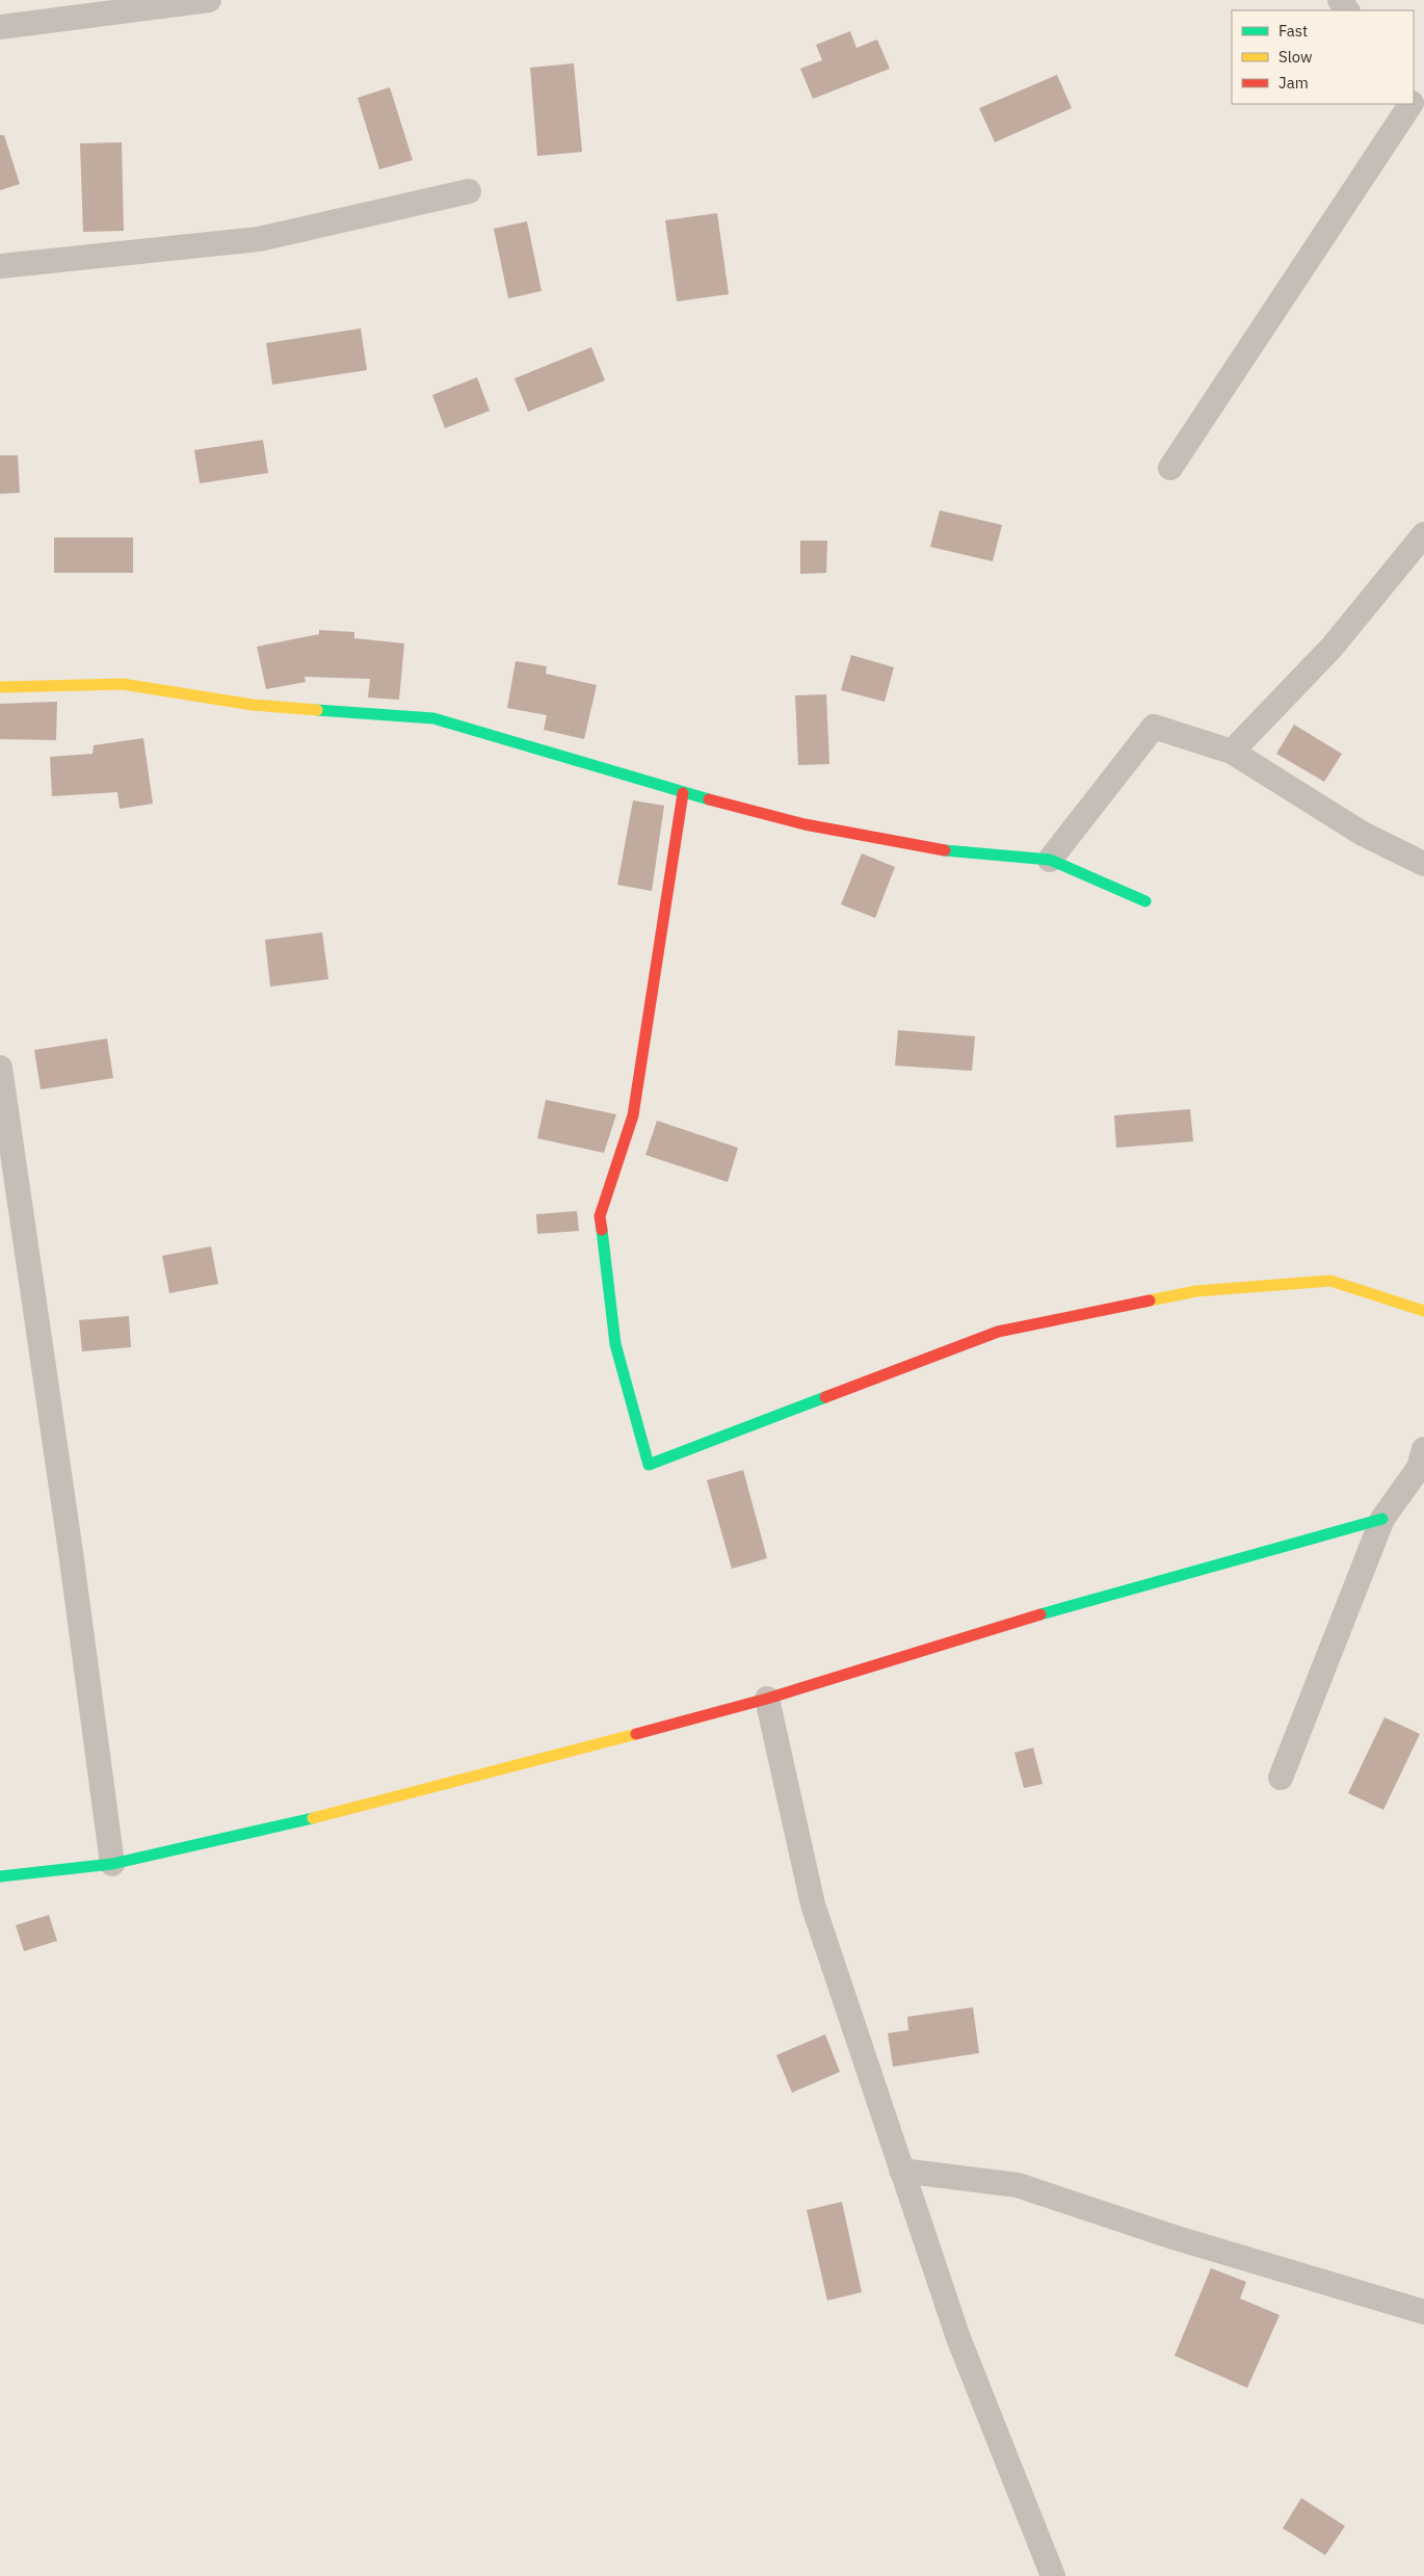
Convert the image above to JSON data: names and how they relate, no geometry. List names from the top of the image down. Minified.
{"legend":["Fast","Slow","Jam"]}
